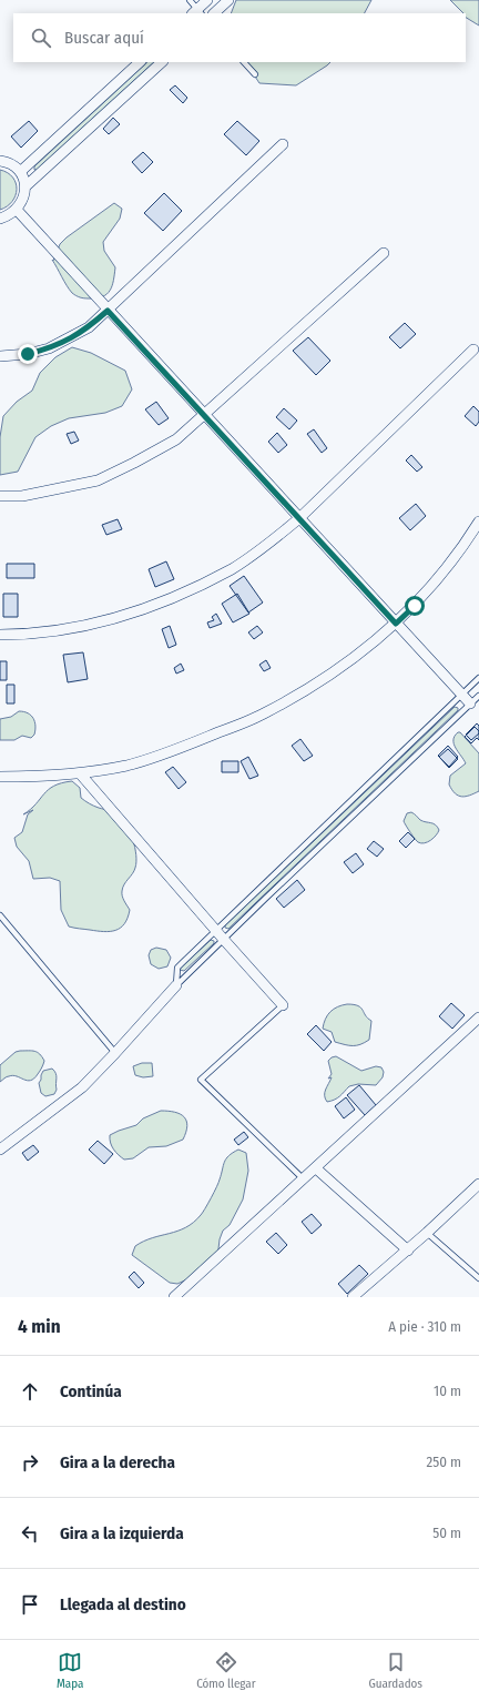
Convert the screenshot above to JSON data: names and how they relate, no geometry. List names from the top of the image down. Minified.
{"page":{"search":"Buscar aquí","heading":["4 min","A pie · 310 m"],"list":[["Continúa","10 m"],["Gira a la derecha","250 m"],["Gira a la izquierda","50 m"],"Llegada al destino"],"nav":["Mapa","Cómo llegar","Guardados"]}}
